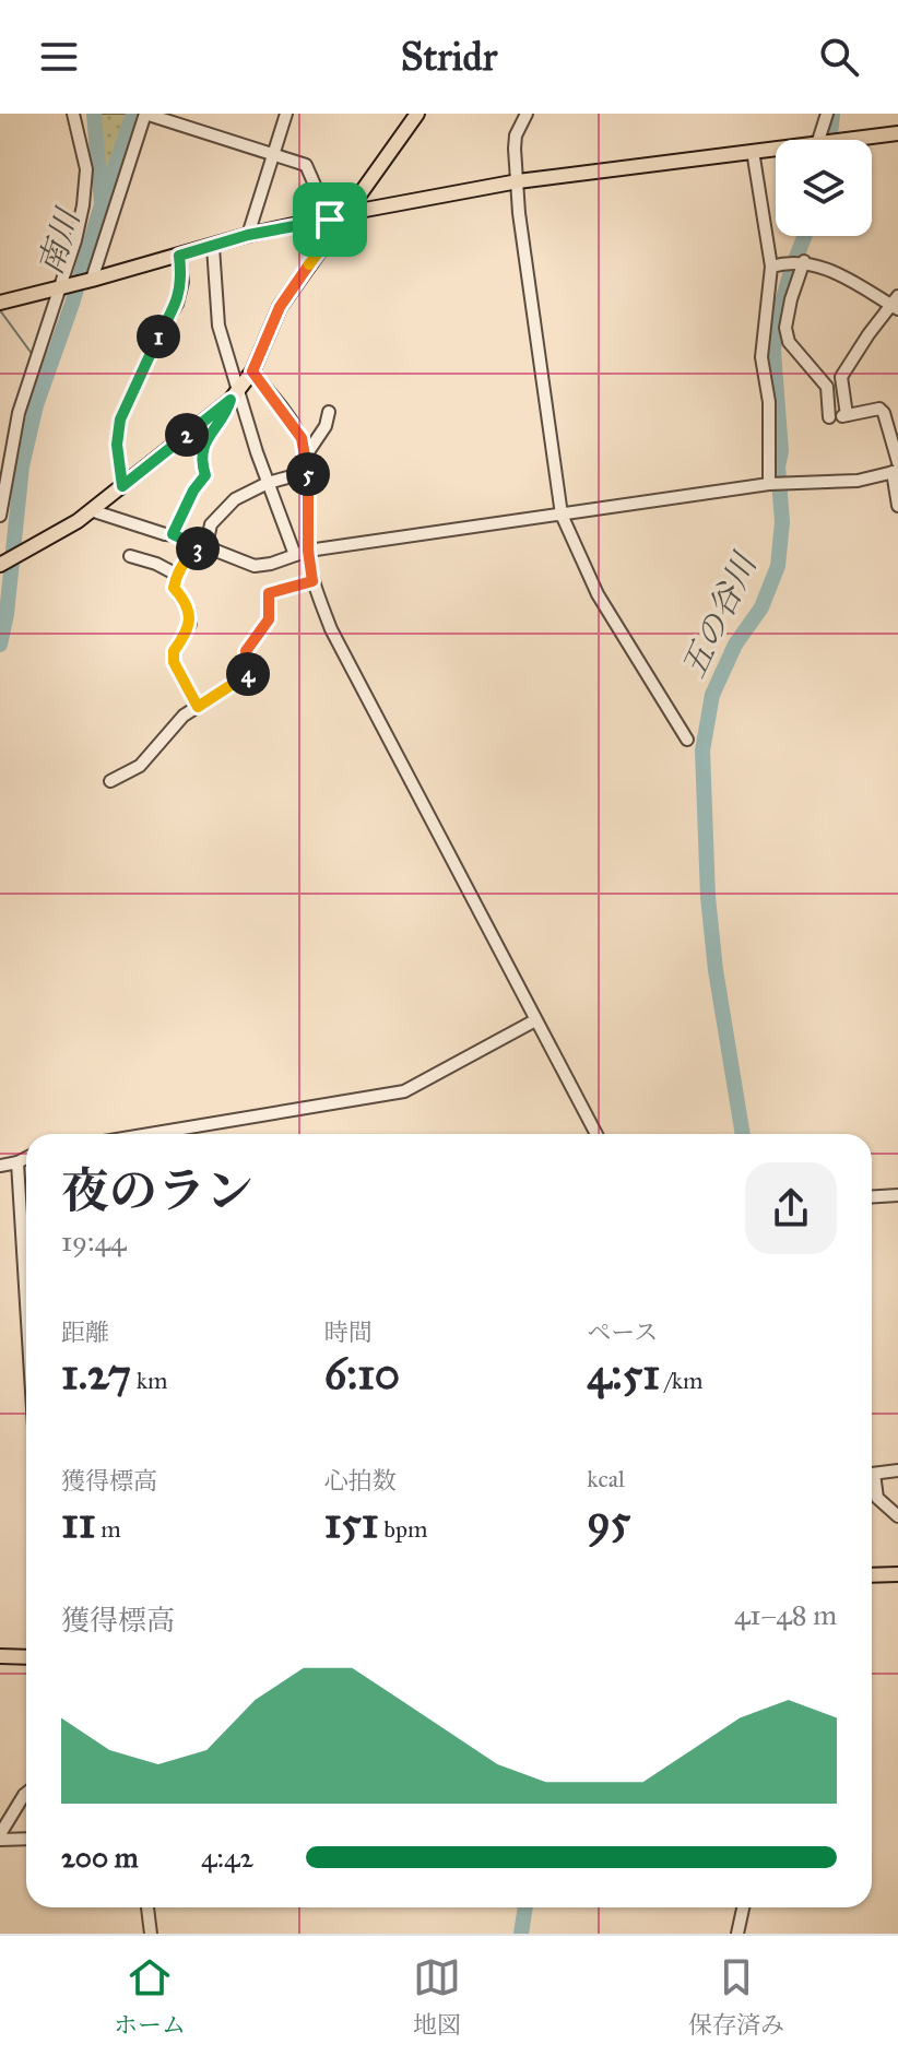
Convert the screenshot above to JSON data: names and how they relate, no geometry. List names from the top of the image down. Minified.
{"water":["南川","五の谷川"],"page":{"header":"Stridr","pins":["1","2","5","3","4"],"heading":["夜のラン","19:44"],"stats":[["距離","1.27 km"],["時間","6:10"],["ペース","4:51 /km"],["獲得標高","11 m"],["心拍数","151 bpm"],["kcal","95"]],"chart":["獲得標高","41–48 m"],"list":[{"name":"200 m","note":"4:42"}],"tabs":["ホーム","地図","保存済み"]}}
